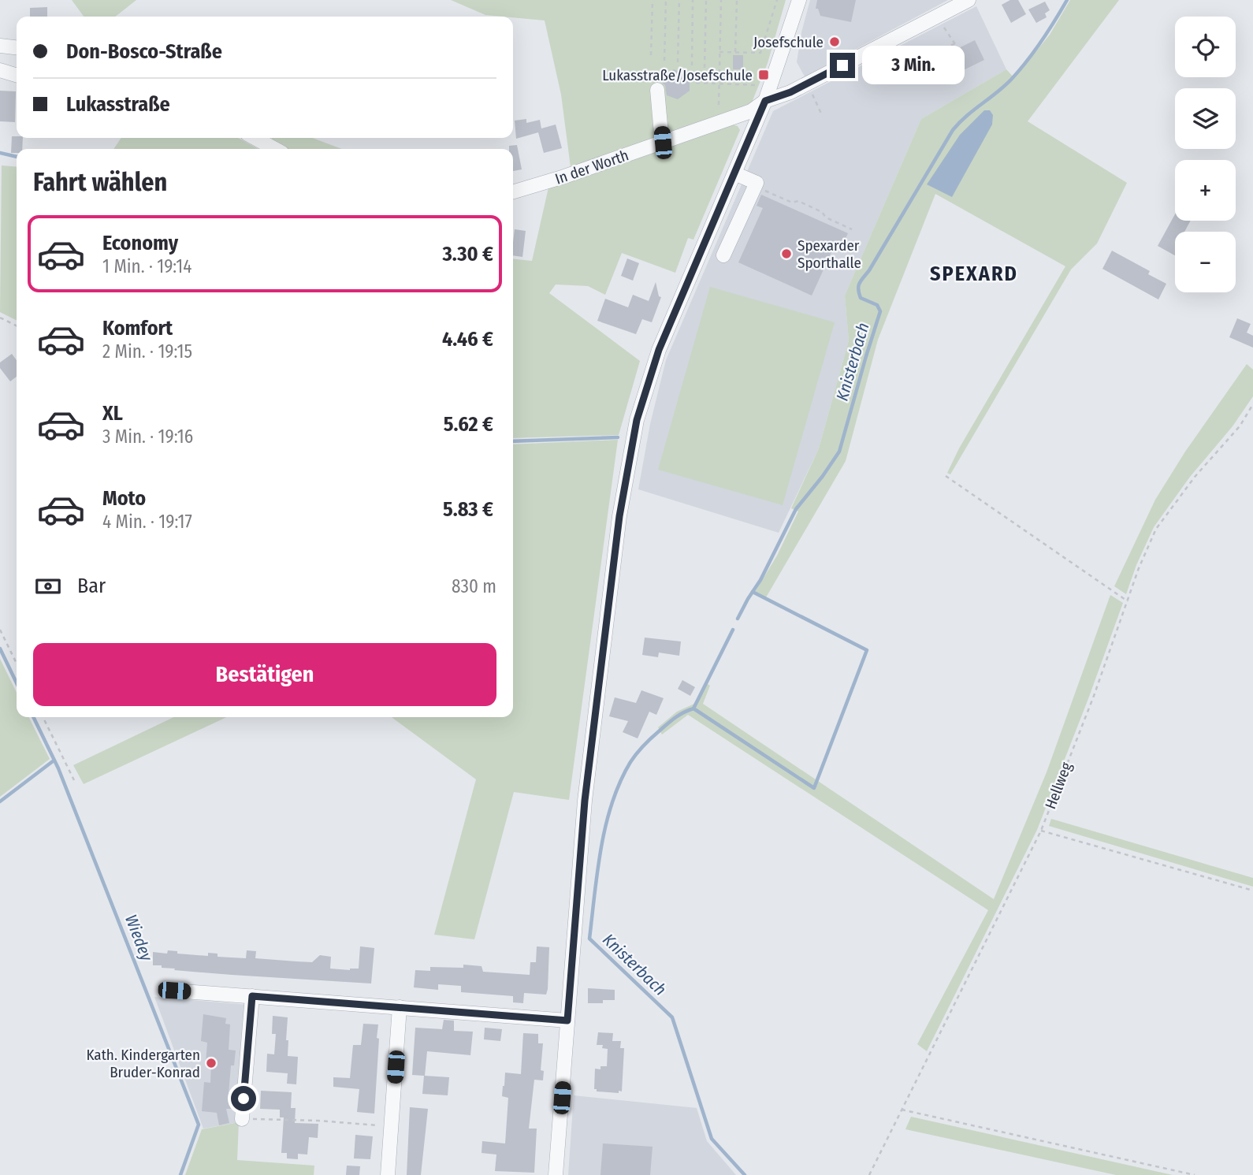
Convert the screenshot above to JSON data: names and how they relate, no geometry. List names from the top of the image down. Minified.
{"streets":{"street":["In der Worth"],"path":["Hellweg"]},"districts":["SPEXARD"],"water":["Knisterbach","Wiedey"],"places":{"other":["Josefschule","Spexarder Sporthalle","Kath. Kindergarten Bruder-Konrad"],"transit":["Lukasstraße/Josefschule"]},"page":{"map_buttons":["+","−"],"banner":["Don-Bosco-Straße","Lukasstraße"],"bubble":"3 Min.","heading":"Fahrt wählen","list":[{"name":"Economy","note":"1 Min. · 19:14","value":"3.30 €"},{"name":"Komfort","note":"2 Min. · 19:15","value":"4.46 €"},{"name":"XL","note":"3 Min. · 19:16","value":"5.62 €"},{"name":"Moto","note":"4 Min. · 19:17","value":"5.83 €"}],"pay":["Bar","830 m"],"buttons":"Bestätigen"}}
